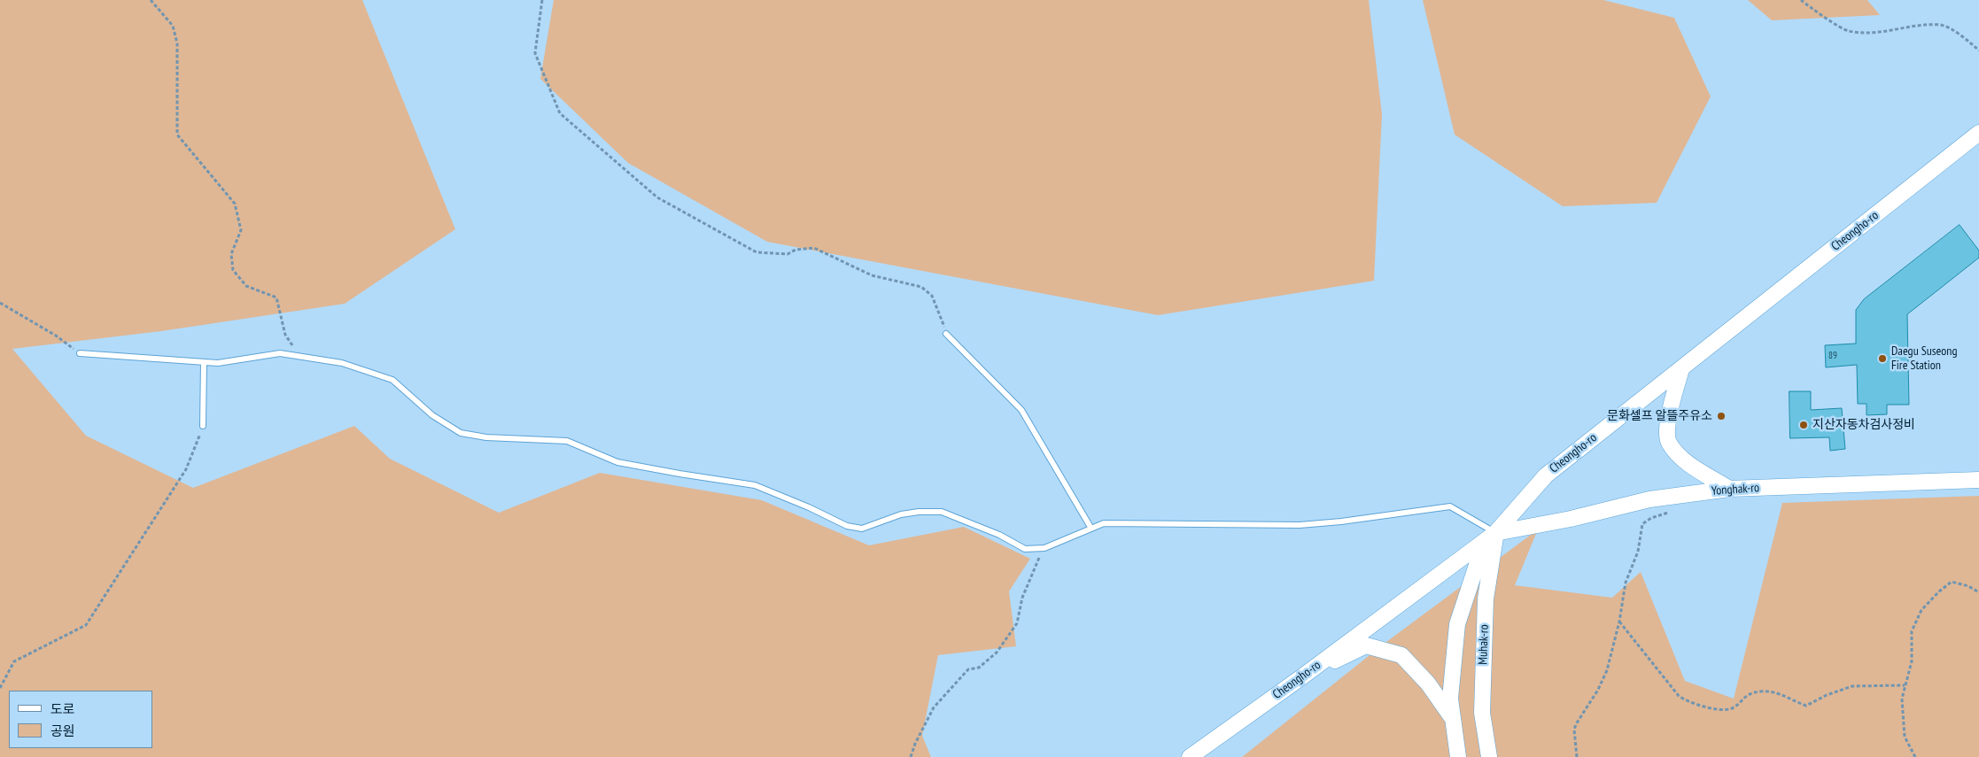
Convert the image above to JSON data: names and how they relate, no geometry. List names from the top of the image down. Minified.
{"streets":{"main road":["Cheongho-ro","Yonghak-ro","Muhak-ro"]},"crossings":[["Cheongho-ro","Yonghak-ro"],["Cheongho-ro","Muhak-ro"],["Yonghak-ro","Muhak-ro"]],"places":["Daegu Suseong Fire Station","문화셀프 알뜰주유소","지산자동차검사정비"],"house_numbers":["89"],"legend":["도로","공원"]}
